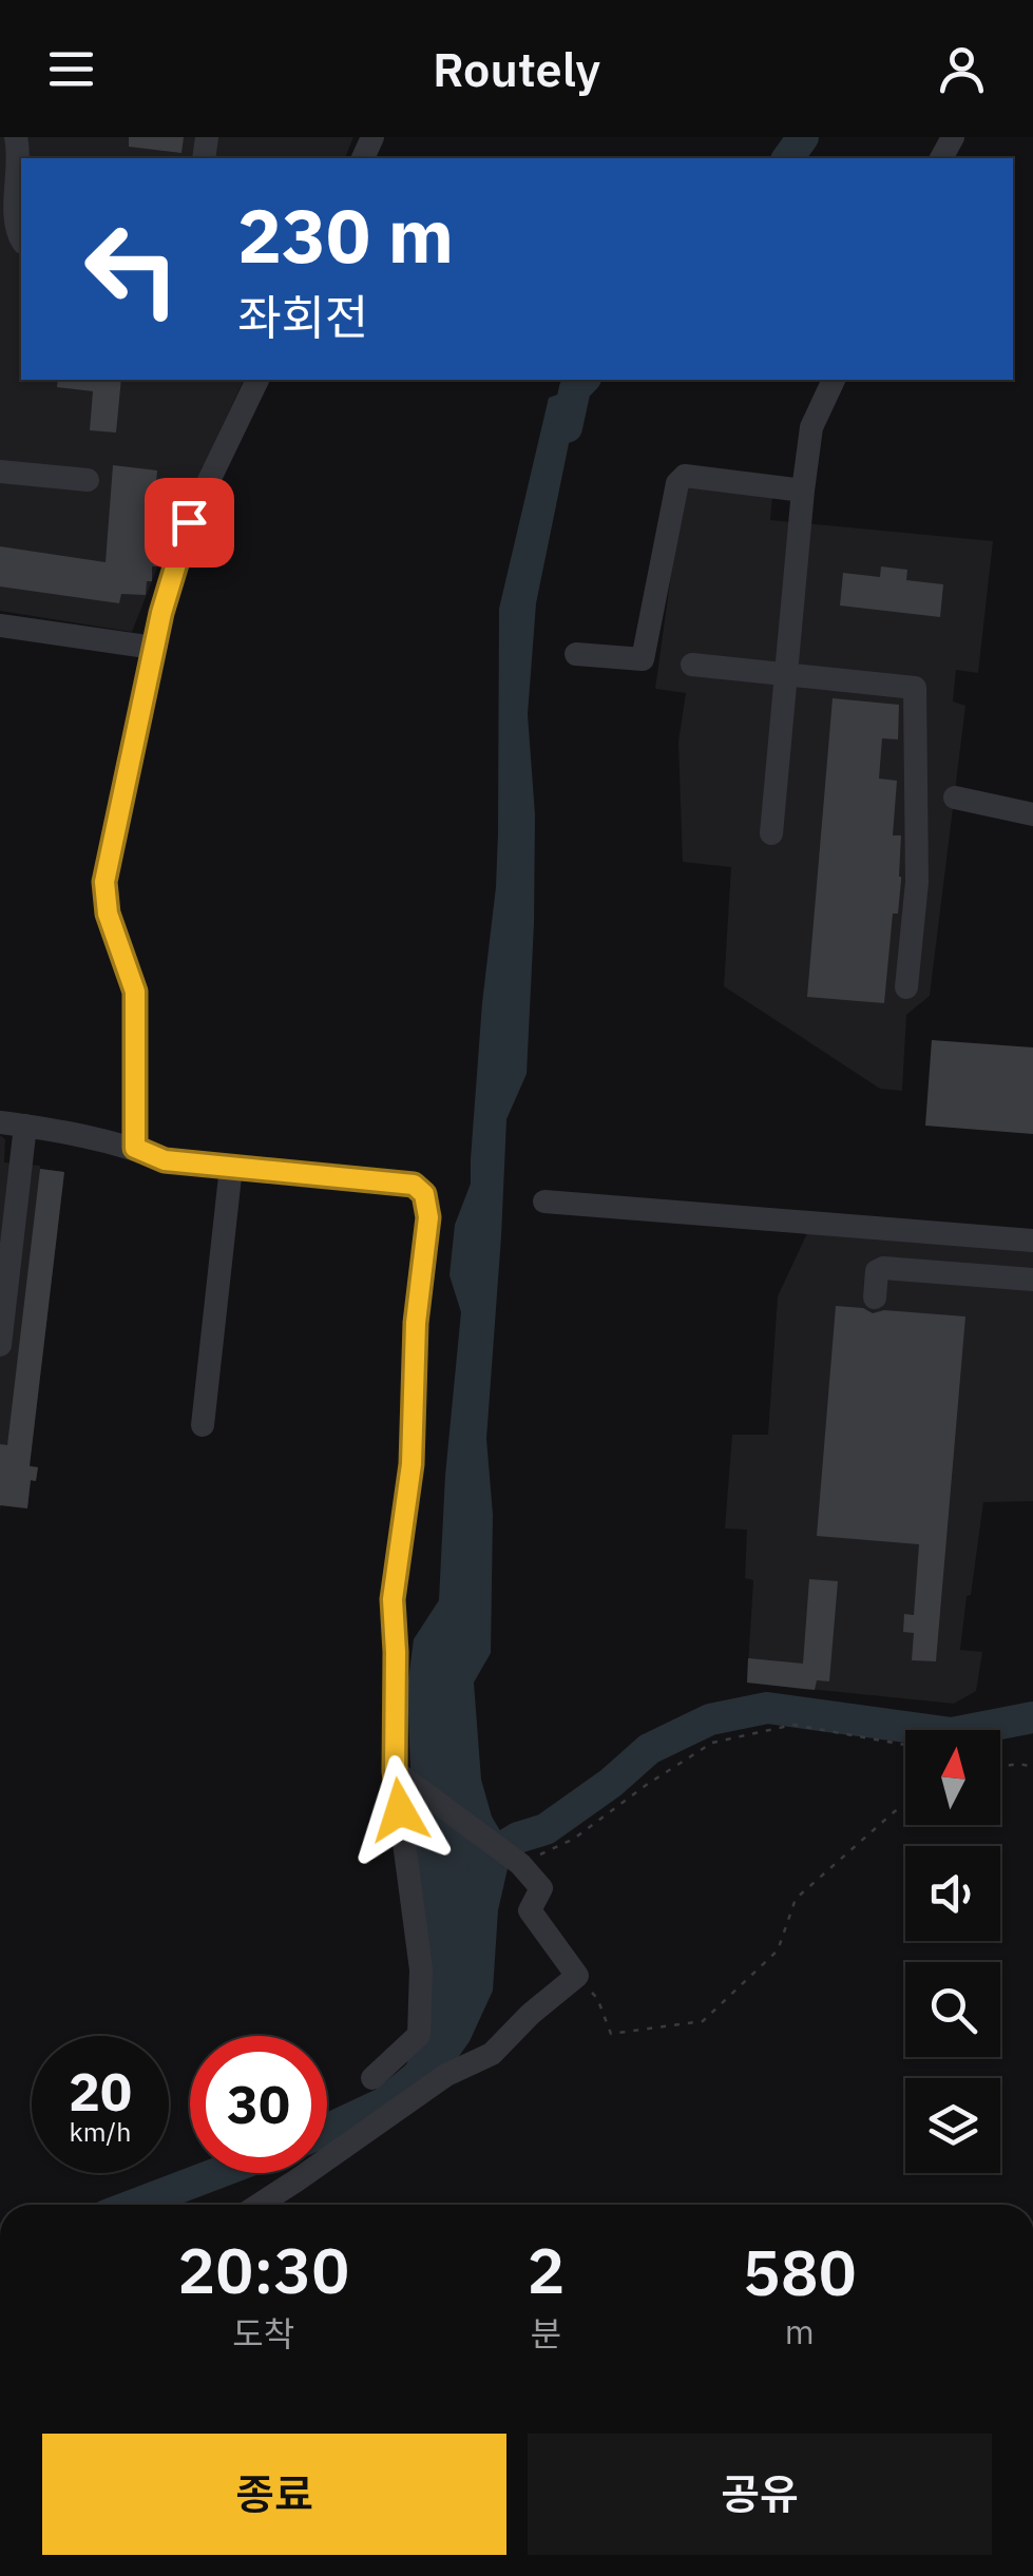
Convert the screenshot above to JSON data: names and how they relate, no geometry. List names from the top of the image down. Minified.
{"north":"top","page":{"header":"Routely","turn":["230 m","좌회전"],"speed":"20 km/h","limit":"30","eta":["20:30","도착","2","분","580","m"],"buttons":["종료","공유"]}}
